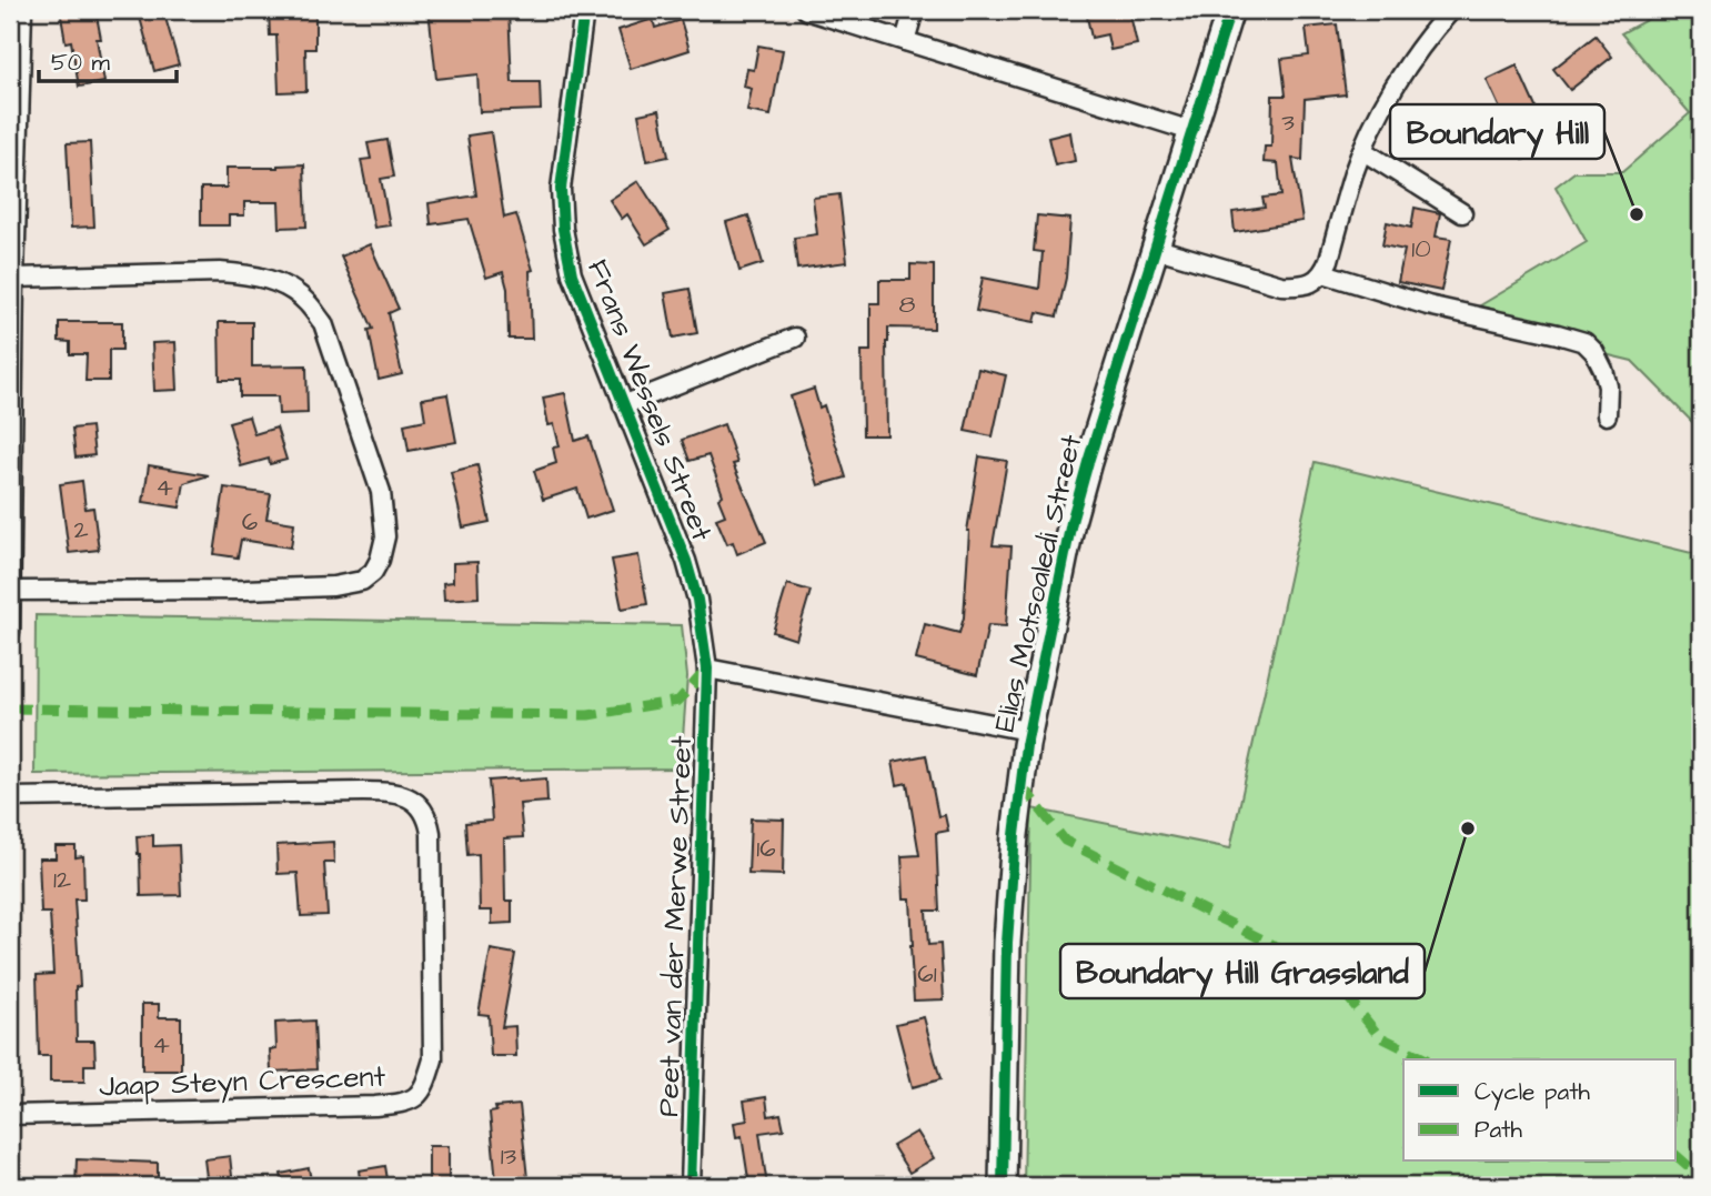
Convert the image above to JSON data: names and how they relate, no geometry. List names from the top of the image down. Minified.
{"streets":{"street":["Frans Wessels Street","Elias Motsoaledi Street","Peet van der Merwe Street","Jaap Steyn Crescent"]},"crossings":[["Frans Wessels Street","Peet van der Merwe Street"]],"places":["Boundary Hill","Boundary Hill Grassland"],"house_numbers":["3","10","8","4","6","2","16","12","61","4","13"],"legend":["Cycle path","Path"],"scale_bar":"50 m"}
